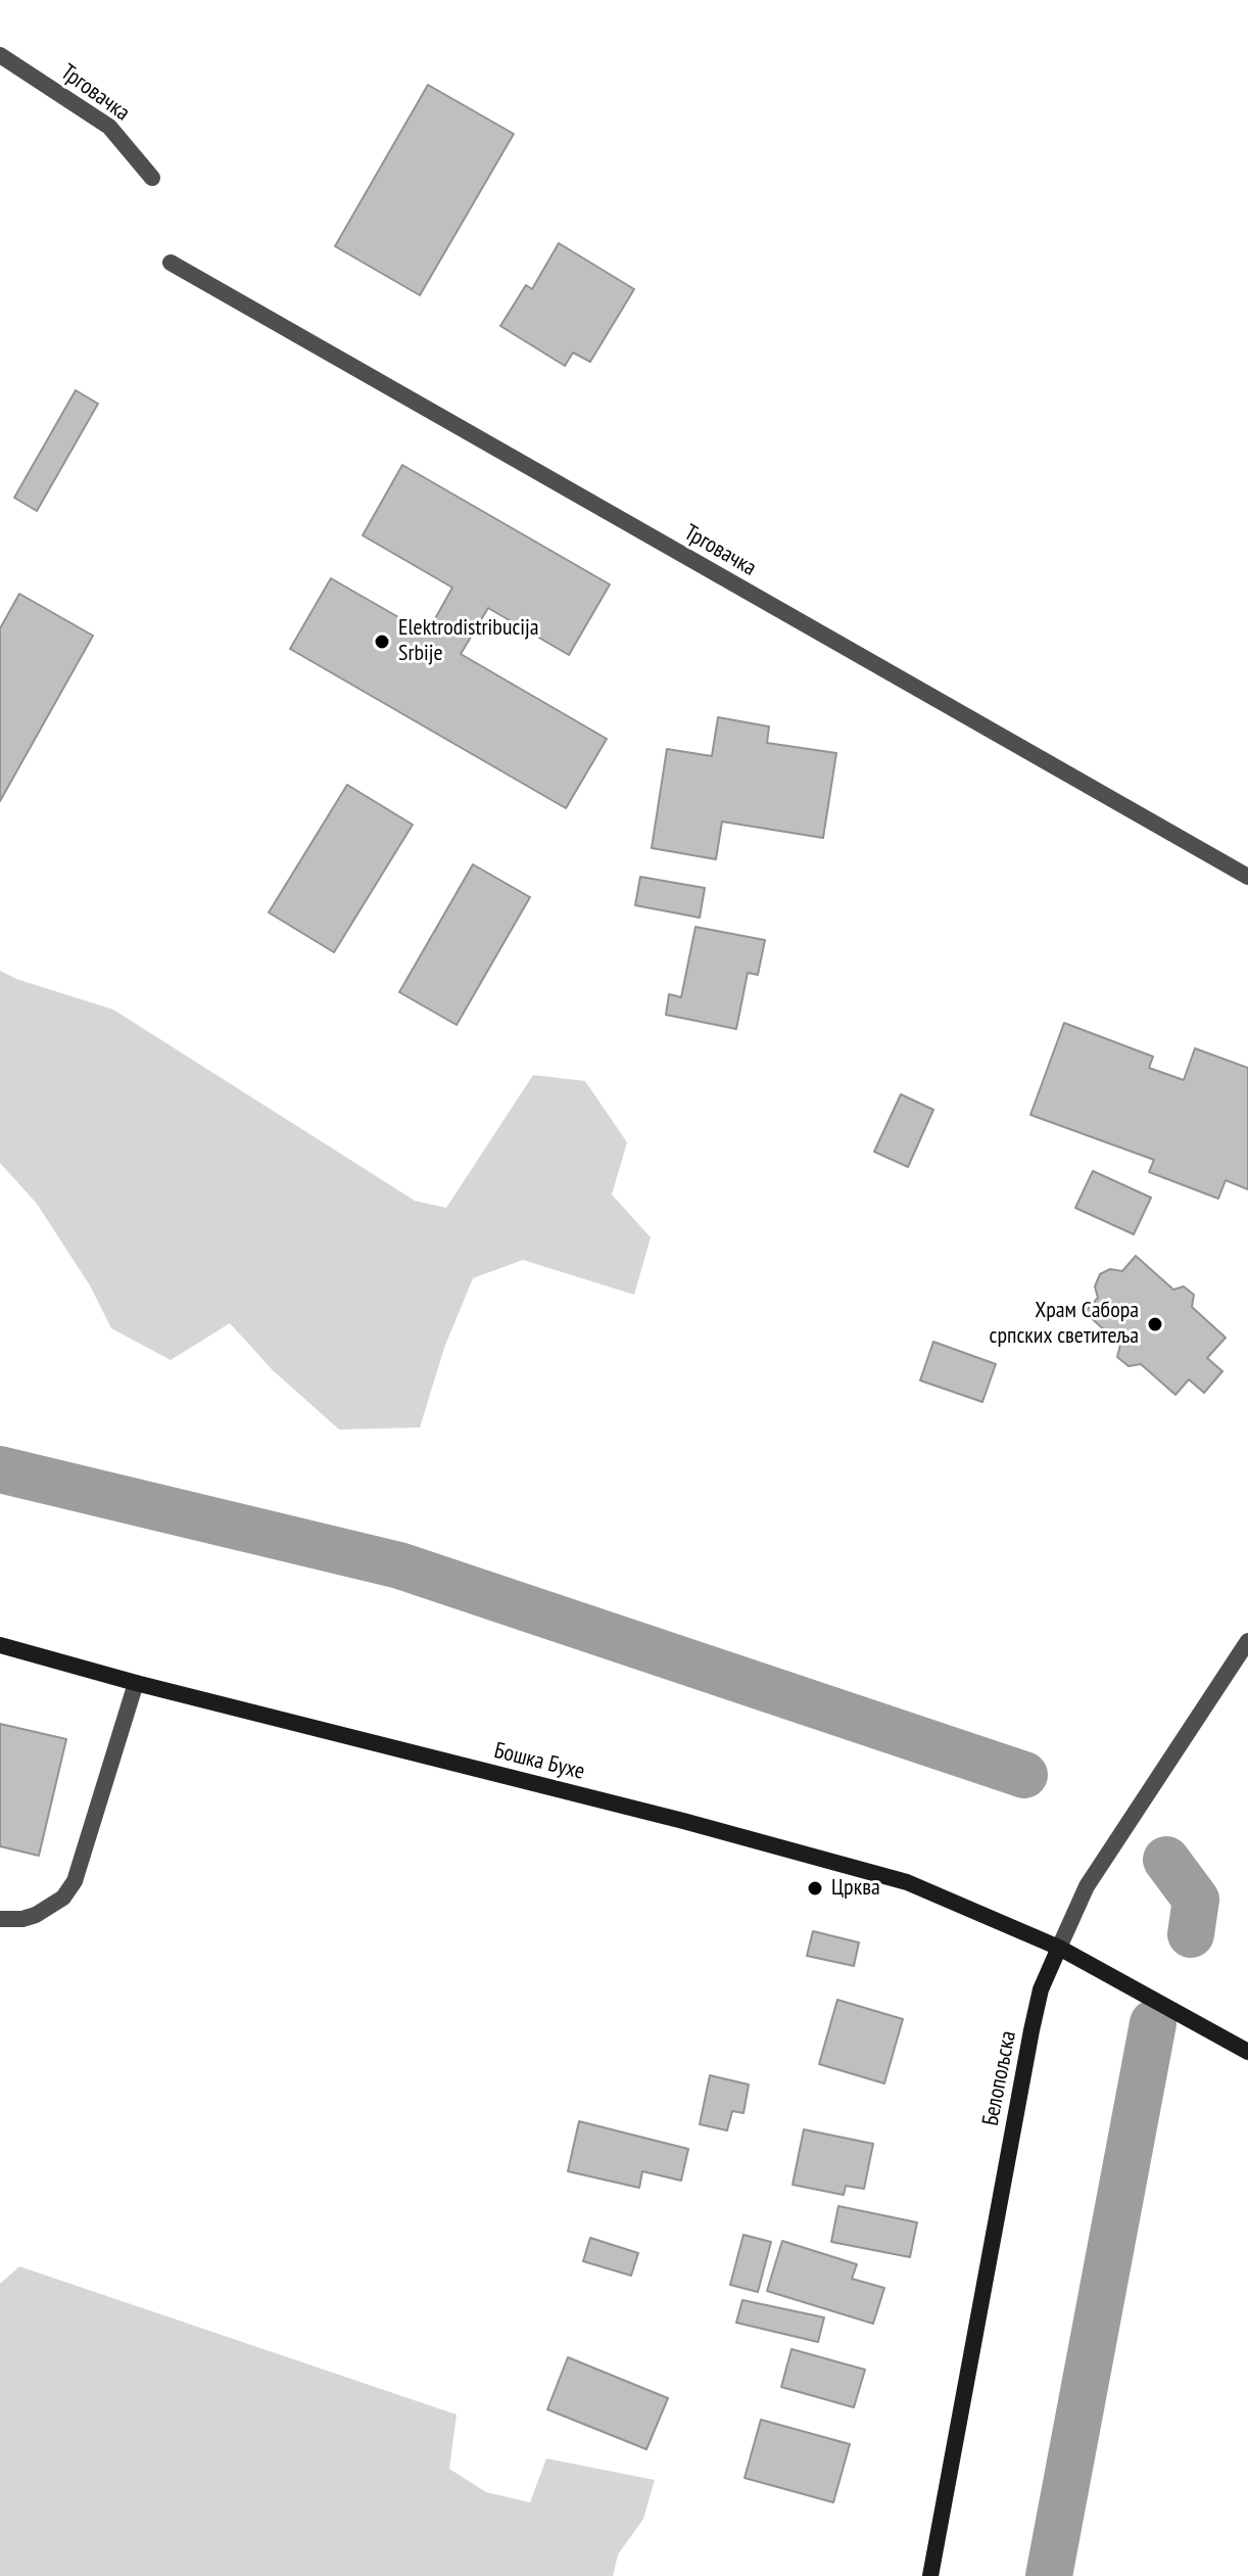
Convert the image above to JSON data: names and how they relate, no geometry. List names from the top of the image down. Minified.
{"streets":{"main road":["Бошка Бухе","Белопољска"],"street":["Трговачка"]},"crossings":[["Бошка Бухе","Белопољска"]],"places":["Elektrodistribucija Srbije","Храм Сабора српских светитеља","Црква"]}
